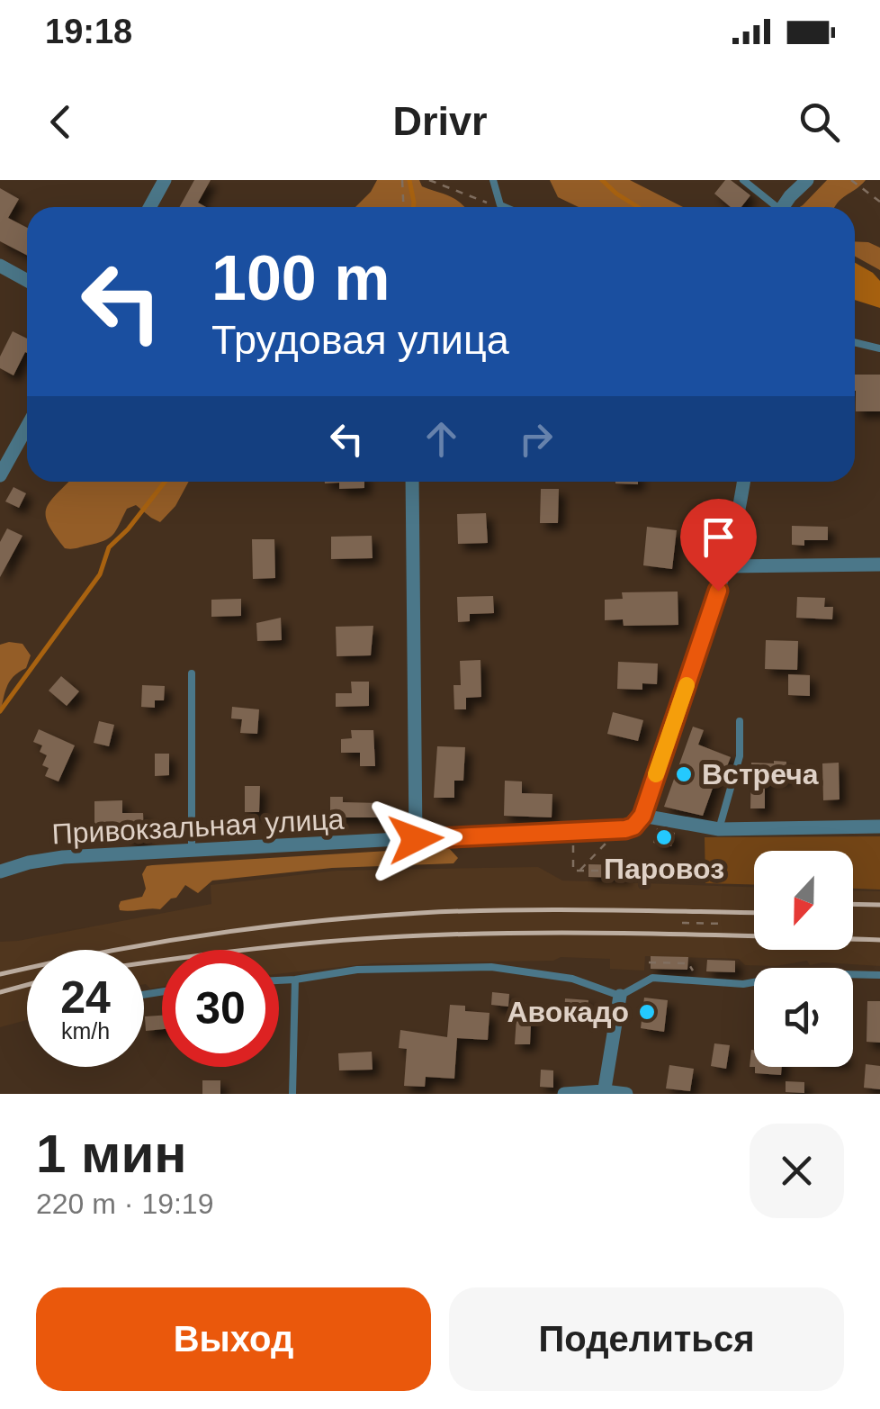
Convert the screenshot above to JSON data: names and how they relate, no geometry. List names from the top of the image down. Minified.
{"streets":{"street":["Привокзальная улица"]},"places":["Встреча","Паровоз","Авокадо"],"north":"bottom","page":{"status":"19:18","header":"Drivr","turn":["100 m","Трудовая улица"],"speed":"24 km/h","limit":"30","heading":["1 мин","220 m · 19:19"],"buttons":["Выход","Поделиться"]}}
